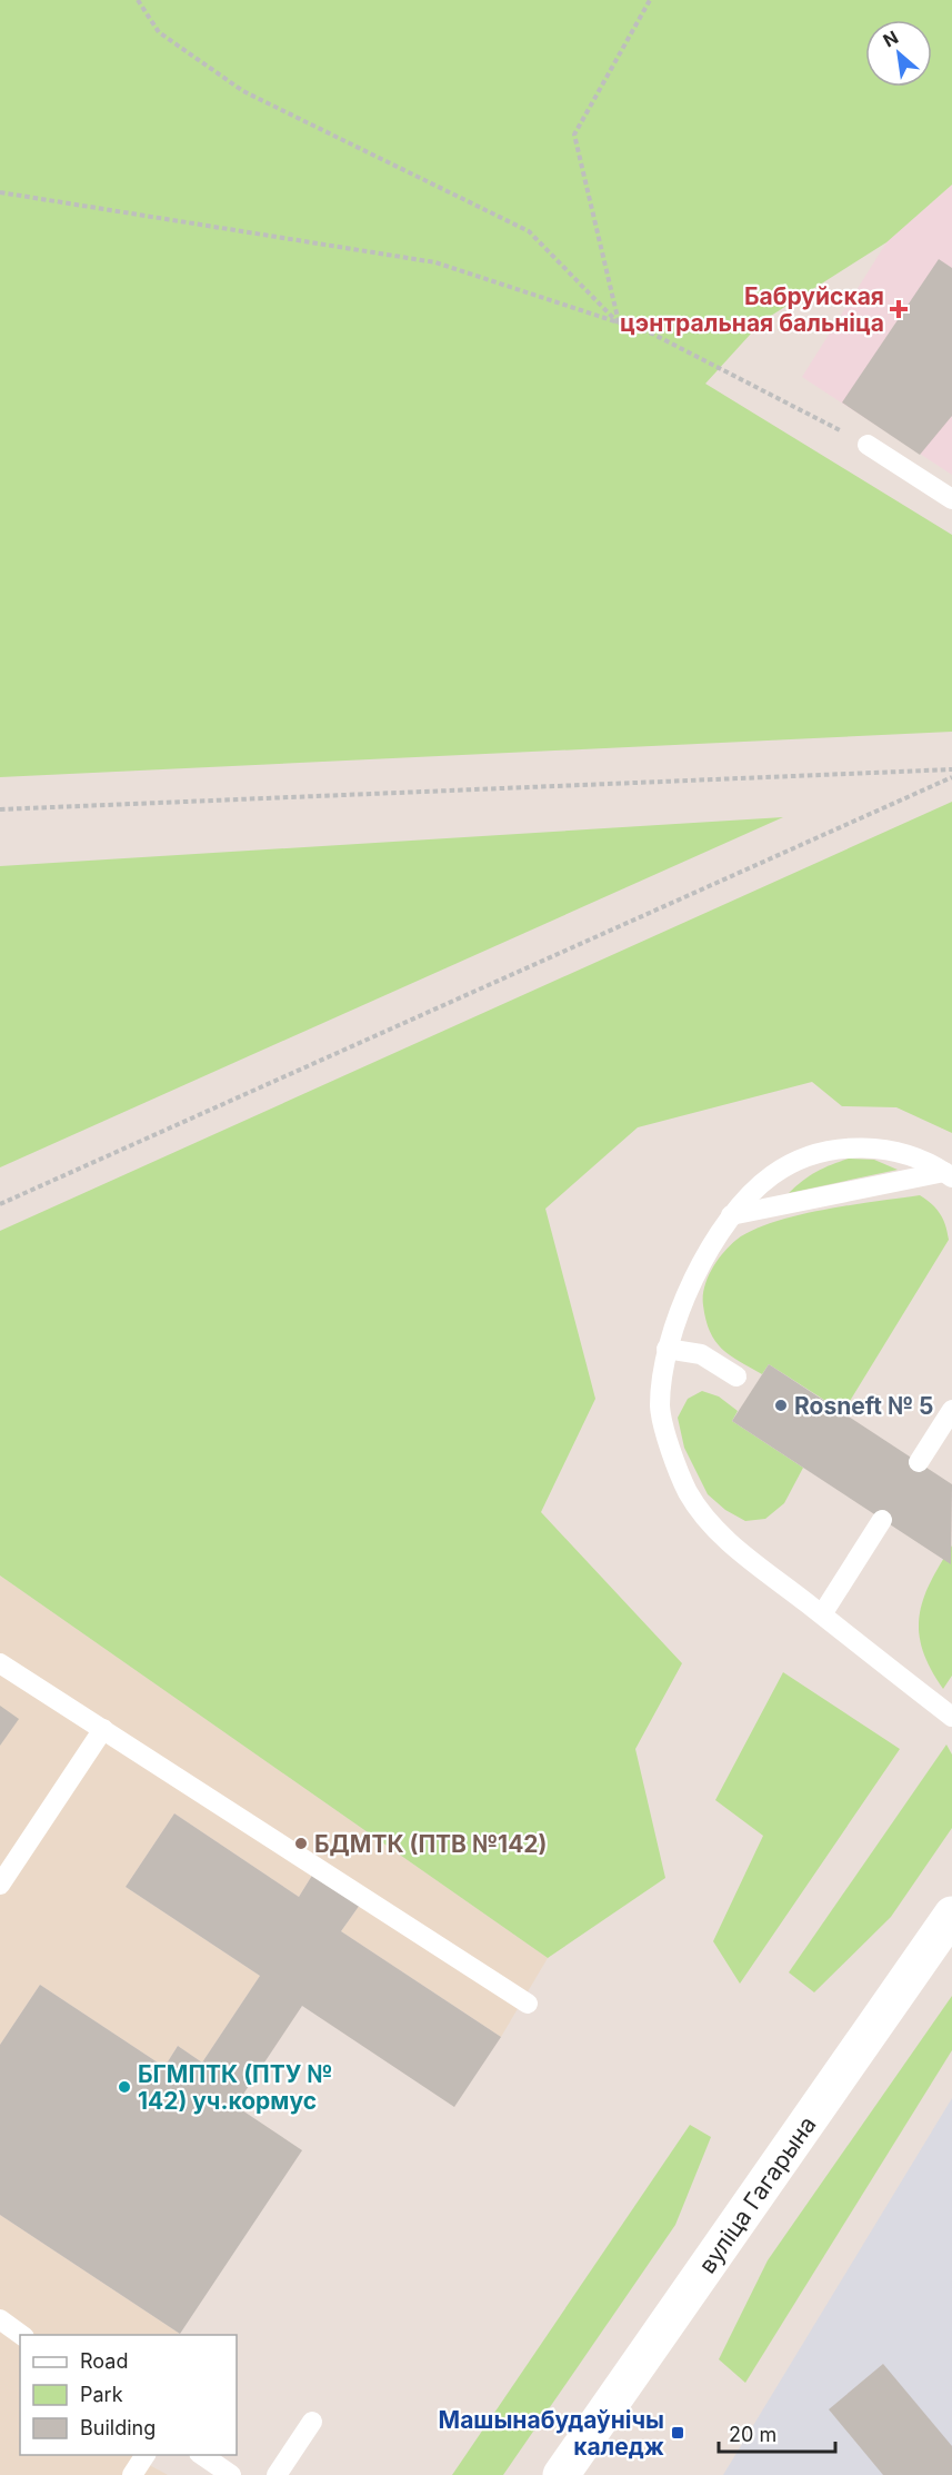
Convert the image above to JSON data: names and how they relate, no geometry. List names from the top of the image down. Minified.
{"streets":{"main road":["вуліца Гагарына"]},"places":{"health":["Бабруйская цэнтральная бальніца"],"other":["Rosneft № 5","БДМТК (ПТВ №142)","БГМПТК (ПТУ № 142) уч.кормус"],"transit":["Машынабудаўнічы каледж"]},"legend":["Road","Park","Building"],"scale_bar":"20 m","north":"top left"}
